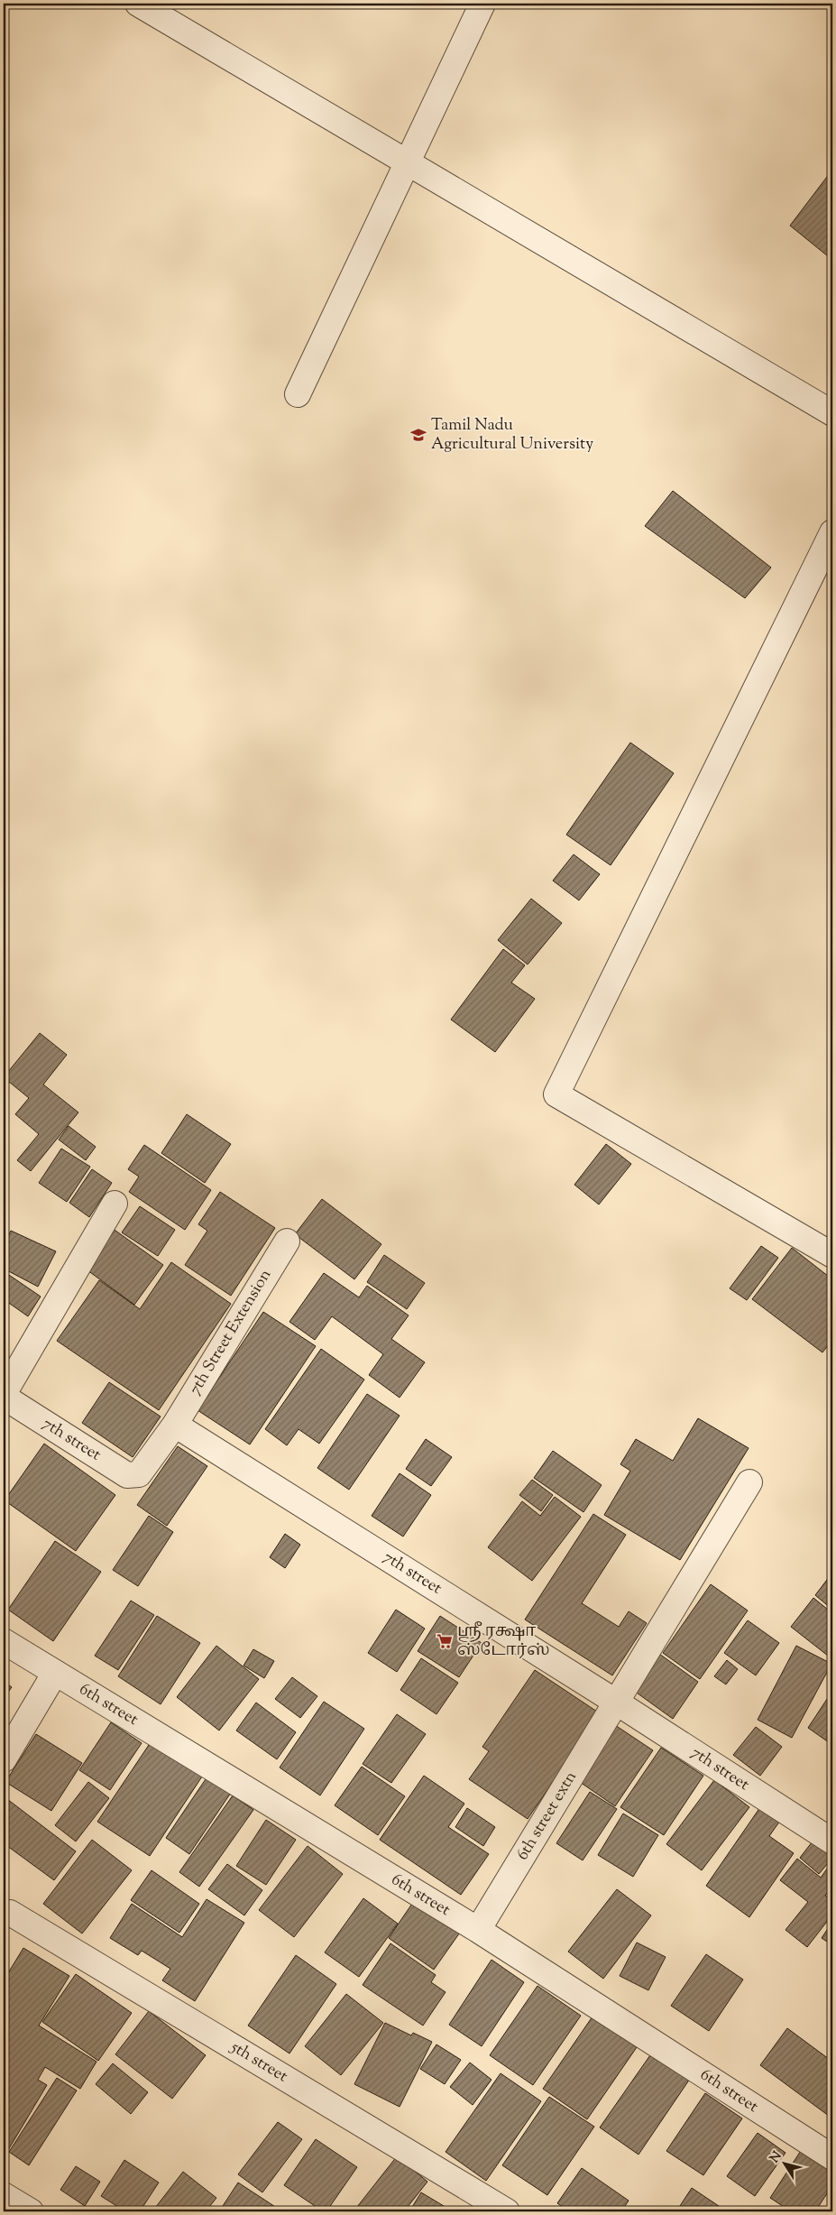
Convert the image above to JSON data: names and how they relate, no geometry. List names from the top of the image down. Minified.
{"streets":{"street":["7th Street Extension","7th street","6th street","6th street extn","5th street"]},"crossings":[["7th Street Extension","7th street"],["7th street","6th street extn"],["6th street","6th street extn"]],"places":{"school or university":["Tamil Nadu Agricultural University"],"supermarket":["ஶ்ரீ ரக்ஷா ஸ்டோர்ஸ்"]},"north":"top left"}
